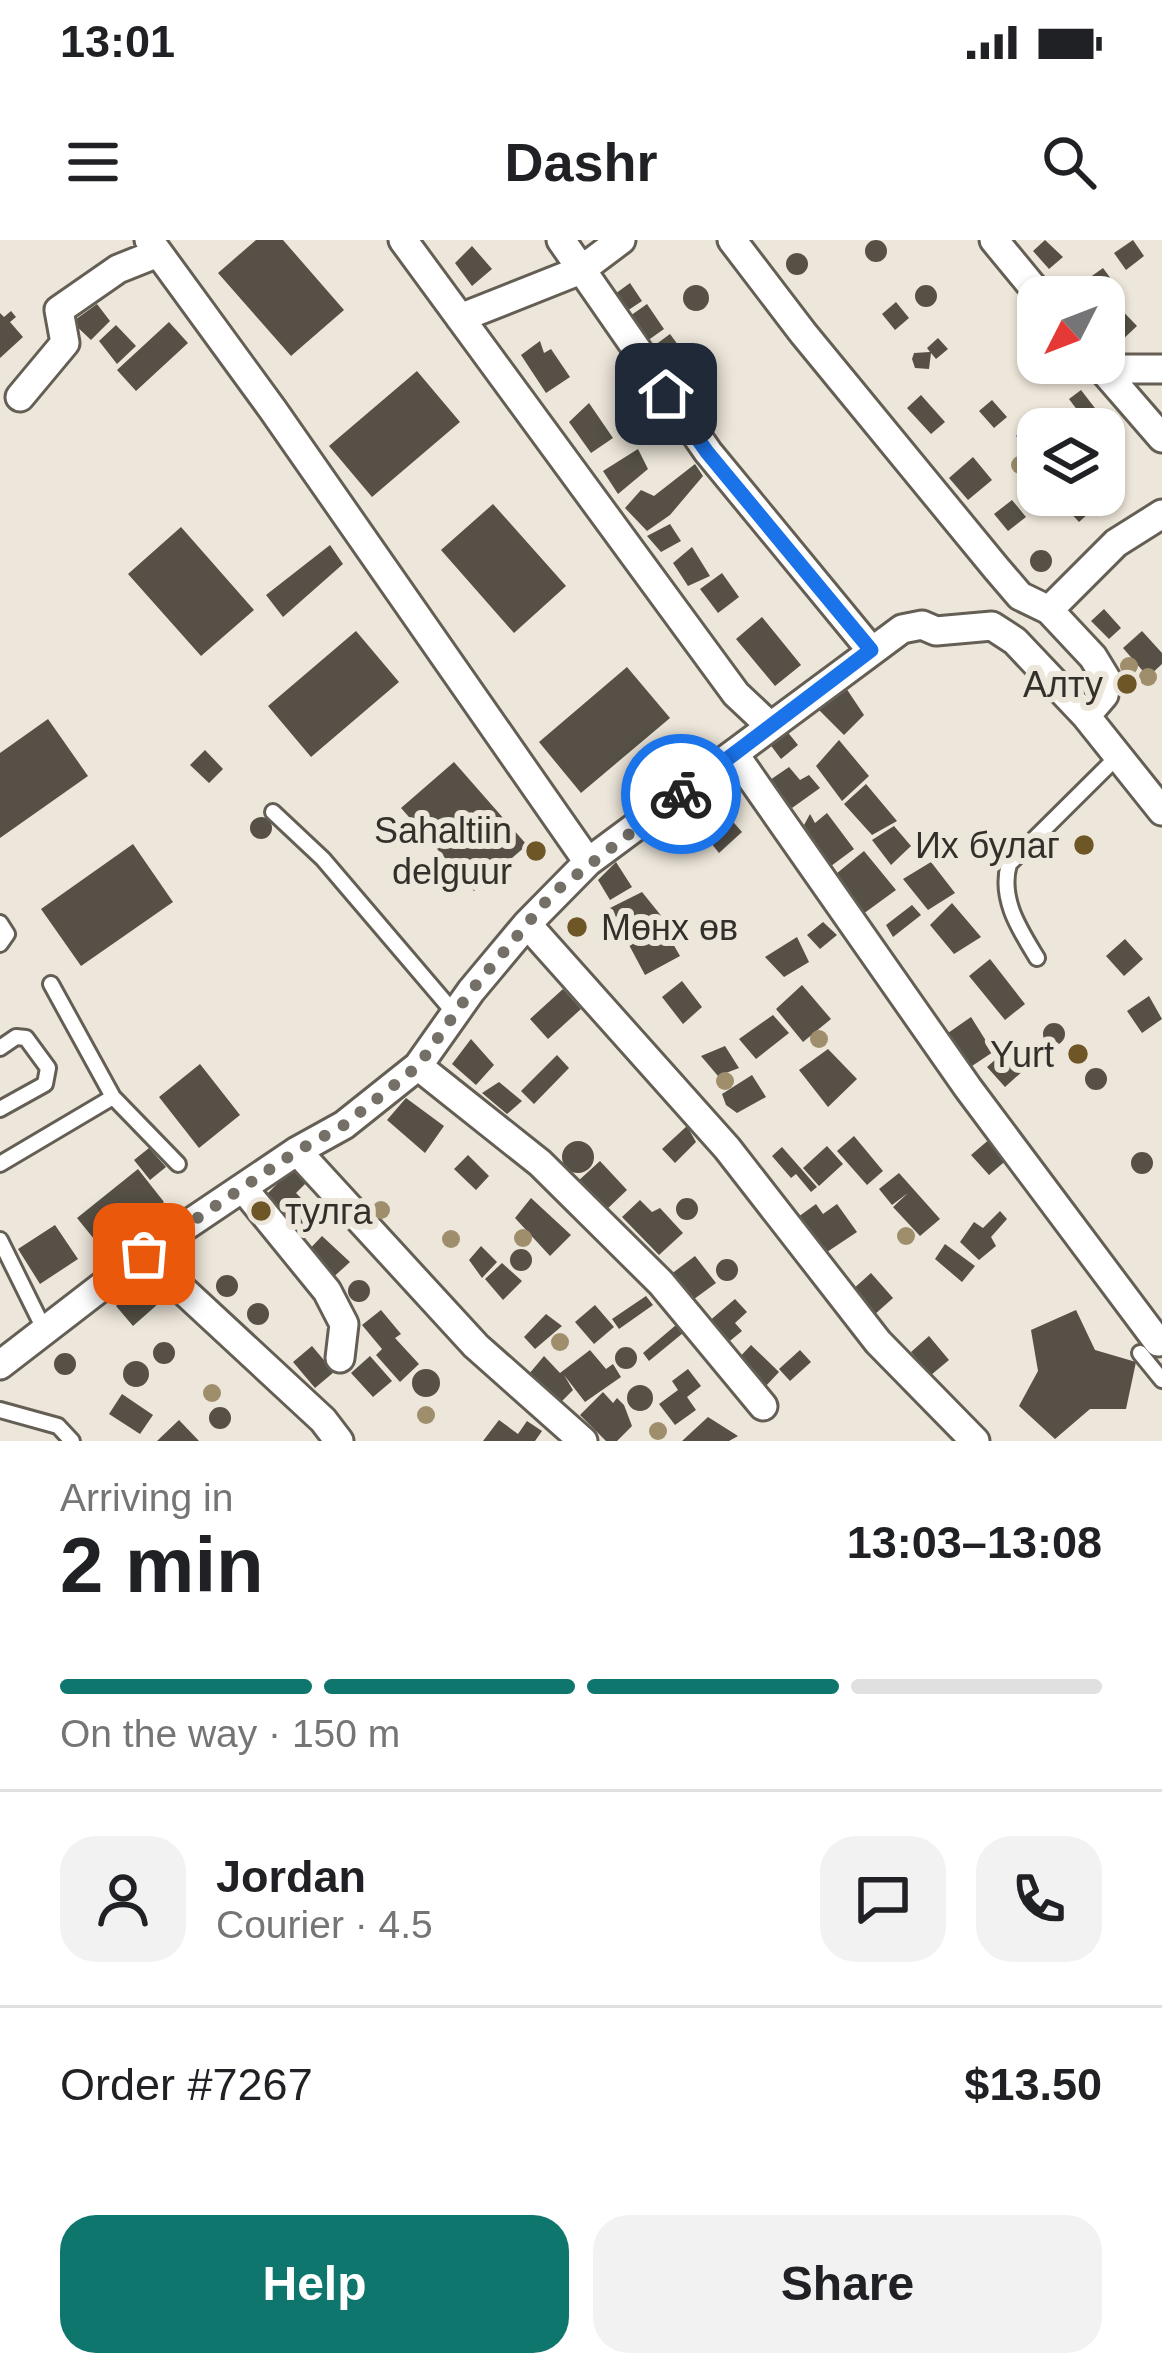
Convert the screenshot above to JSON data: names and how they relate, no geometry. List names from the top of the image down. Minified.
{"places":["Алту","Их булаг","Sahaltiin delguur","Мөнх өв","Yurt","тулга"],"north":"bottom left","page":{"status":"13:01","header":"Dashr","heading":["2 min","Arriving in","13:03–13:08"],"panel":["Jordan","Courier · 4.5","Order #7267","$13.50"],"bar":"On the way · 150 m","buttons":["Help","Share"]}}
